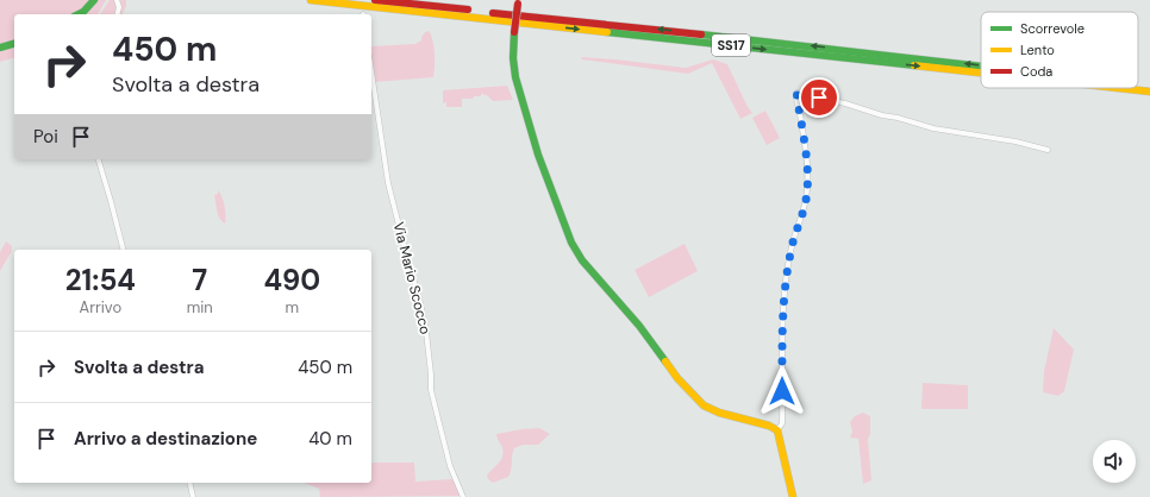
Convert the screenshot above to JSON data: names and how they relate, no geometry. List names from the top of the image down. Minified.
{"streets":{"main road":["SS17"],"street":["Via Mario Scocco"]},"legend":["Scorrevole","Lento","Coda"],"page":{"turn":["450 m","Svolta a destra"],"then":"Poi","eta":["21:54","Arrivo","7","min","490","m"],"list":[{"name":"Svolta a destra","value":"450 m"},{"name":"Arrivo a destinazione","value":"40 m"}]}}
